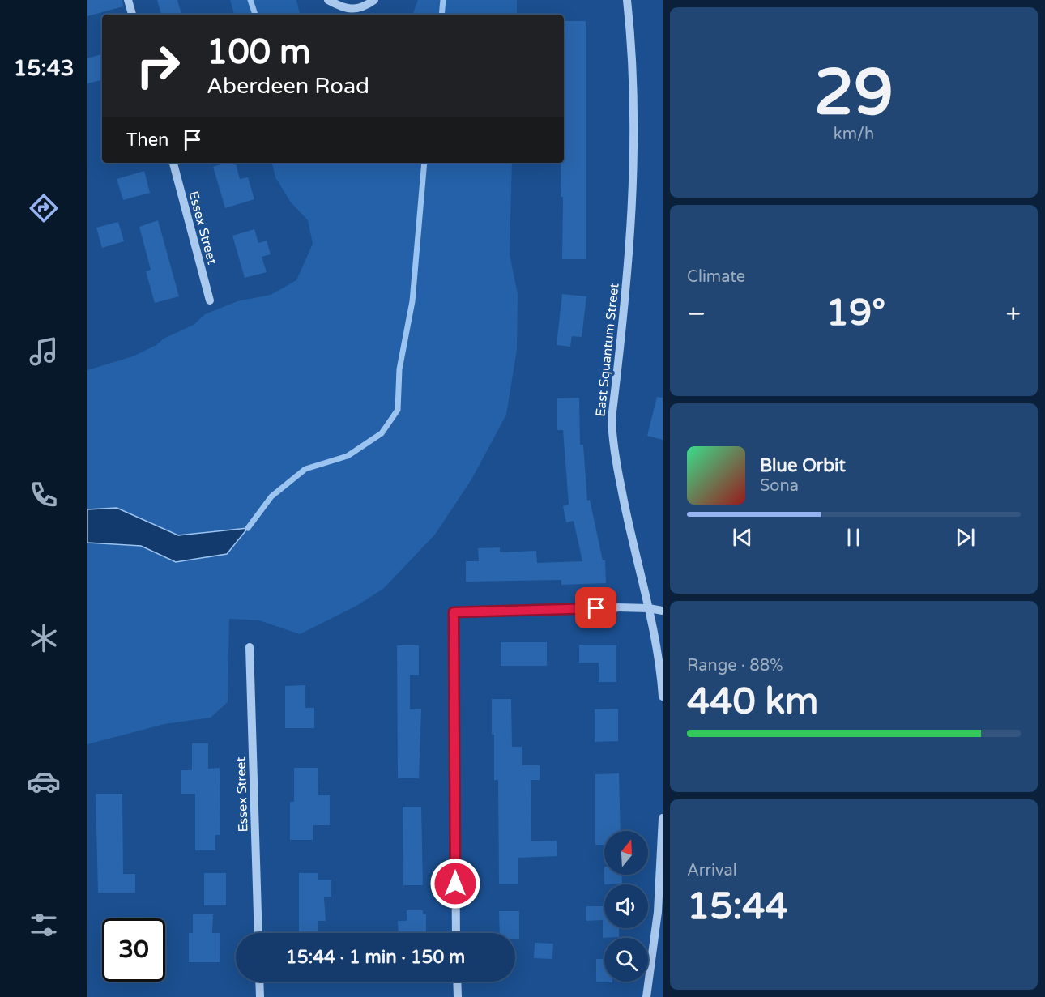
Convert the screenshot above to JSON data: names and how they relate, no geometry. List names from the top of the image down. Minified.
{"streets":{"street":["Essex Street","East Squantum Street"]},"north":"top","page":{"tabs":"15:43","tile":[["29","km/h"],"Climate",["Range · 88%","440 km"],["Arrival","15:44"]],"turn":["100 m","Aberdeen Road"],"then":"Then","heat":["−","19°","+"],"song":["Blue Orbit","Sona"],"limit":"30","trip":"15:44 · 1 min · 150 m"}}
